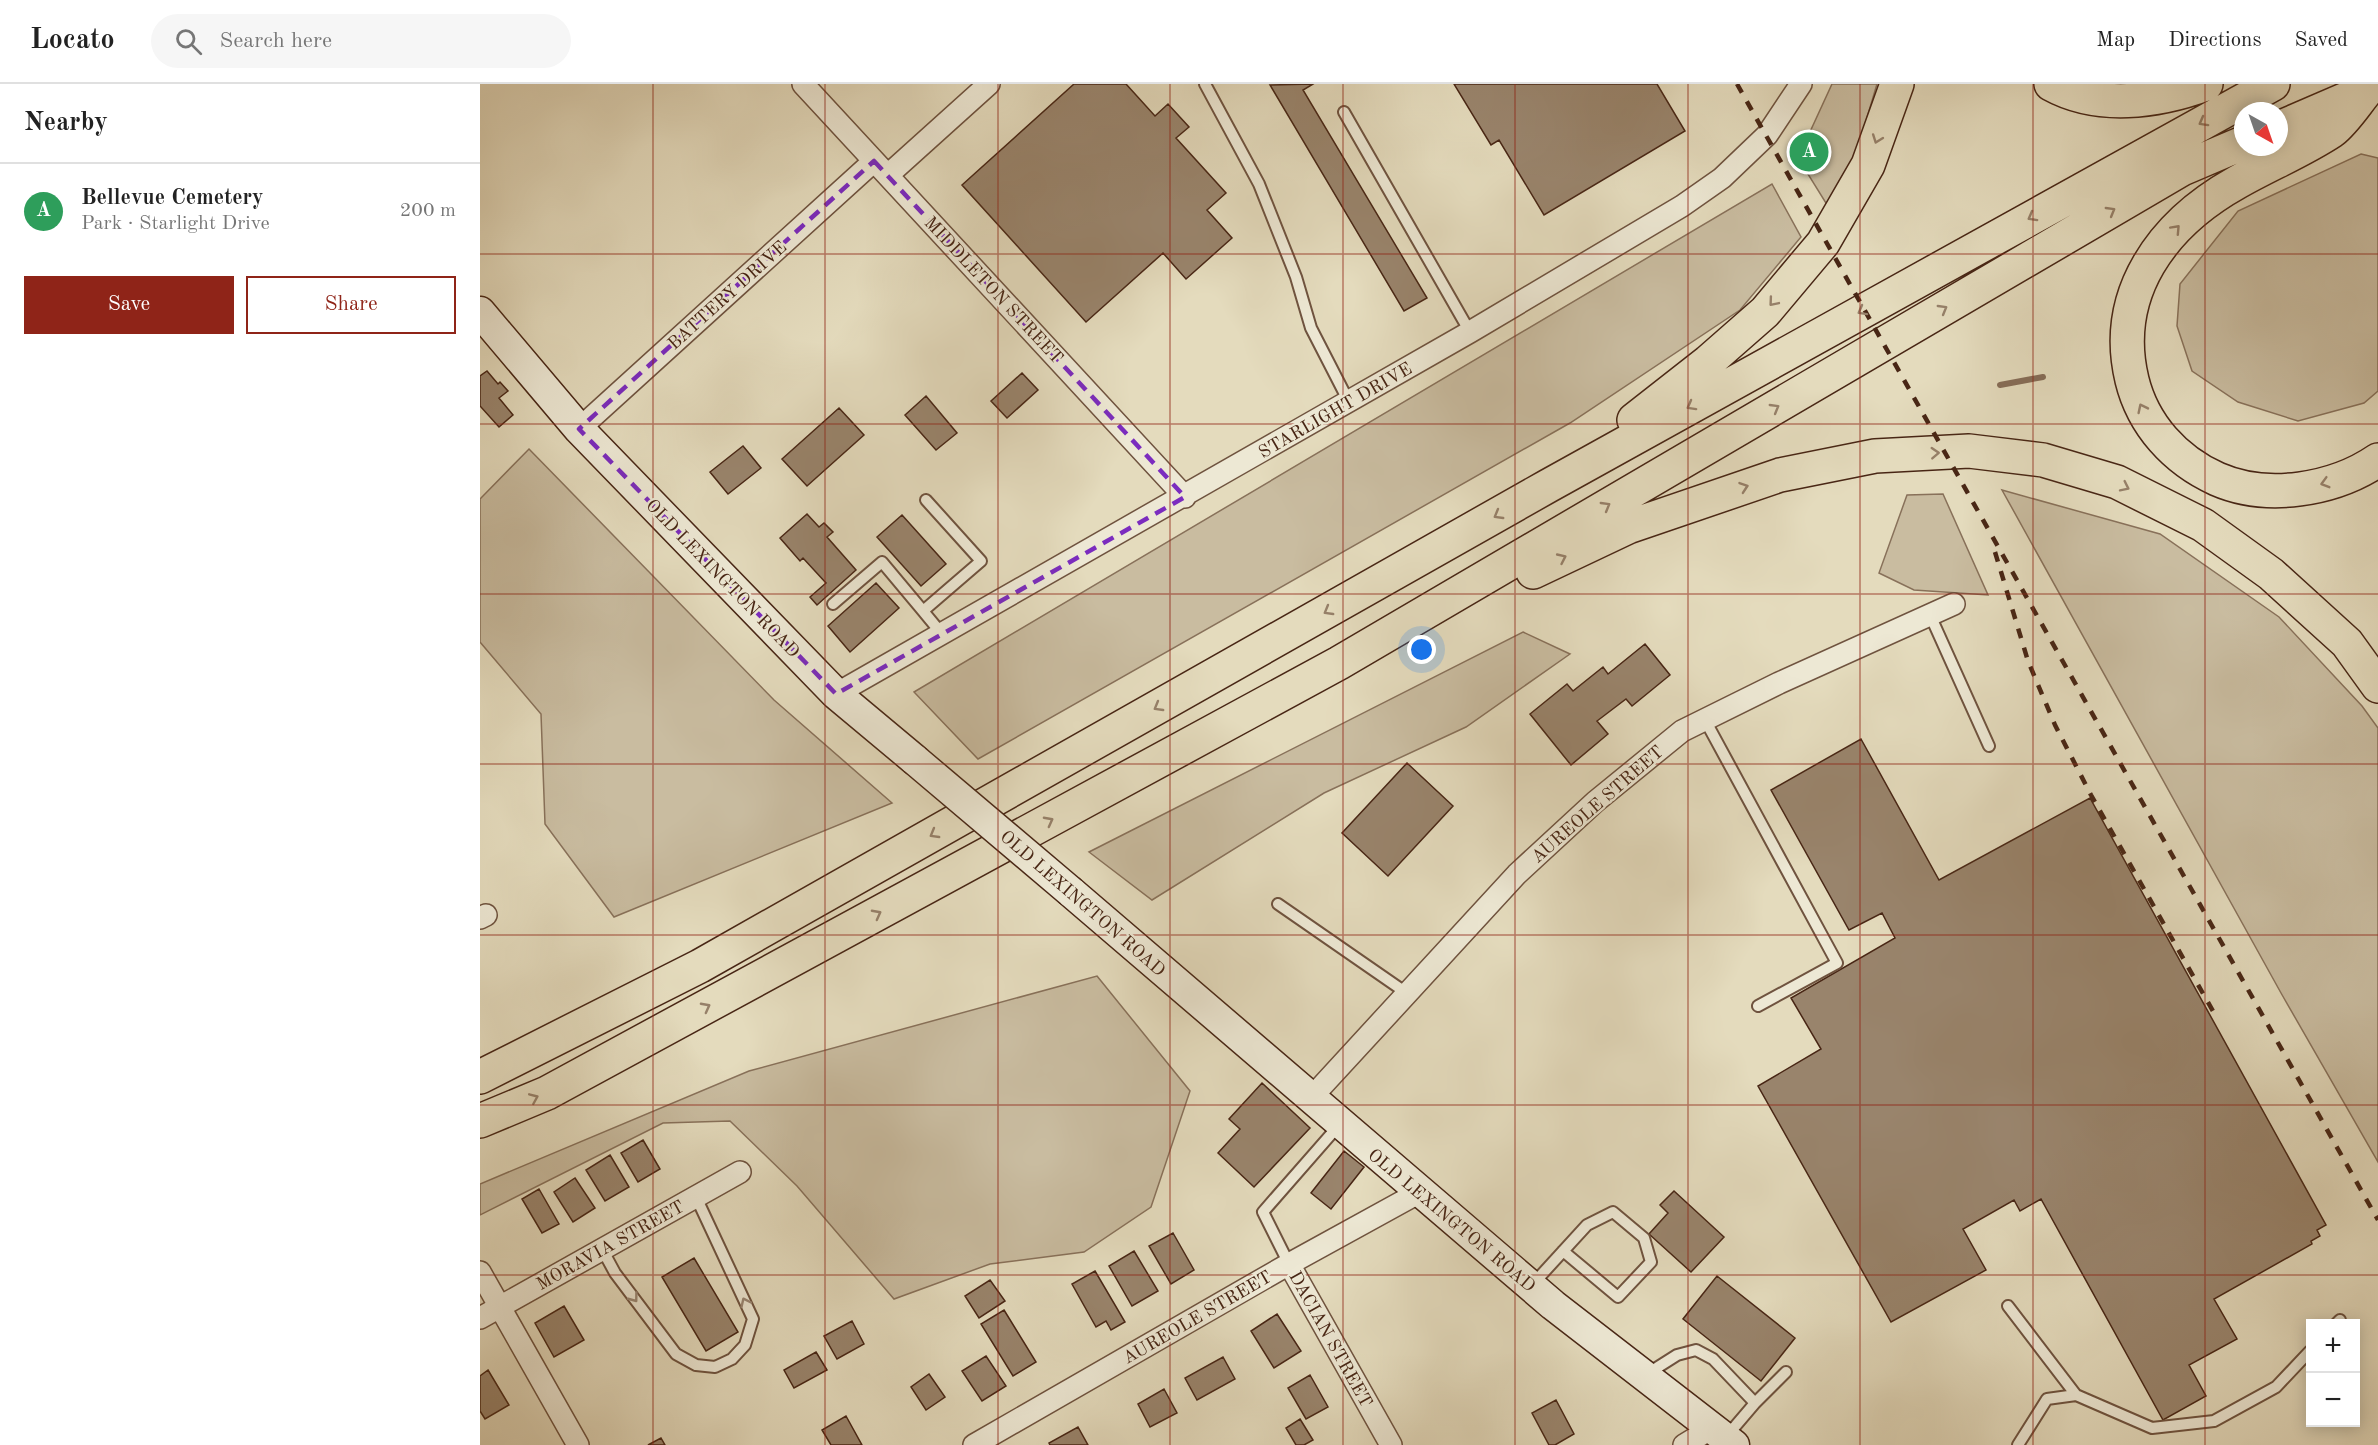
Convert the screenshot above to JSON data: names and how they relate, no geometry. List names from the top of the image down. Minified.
{"streets":{"main road":["OLD LEXINGTON ROAD"],"street":["MIDDLETON STREET","BATTERY DRIVE","STARLIGHT DRIVE","AUREOLE STREET","MORAVIA STREET","DACIAN STREET"]},"crossings":[["MIDDLETON STREET","BATTERY DRIVE"],["MIDDLETON STREET","STARLIGHT DRIVE"],["BATTERY DRIVE","OLD LEXINGTON ROAD"],["STARLIGHT DRIVE","OLD LEXINGTON ROAD"],["OLD LEXINGTON ROAD","AUREOLE STREET"],["AUREOLE STREET","DACIAN STREET"]],"north":"bottom right","page":{"header":"Locato","search":"Search here","nav":["Map","Directions","Saved"],"heading":"Nearby","pins":"A","list":[{"mark":"A","name":"Bellevue Cemetery","note":"Park · Starlight Drive","value":"200 m"}],"buttons":["Save","Share"],"map_buttons":["+","−"]}}
